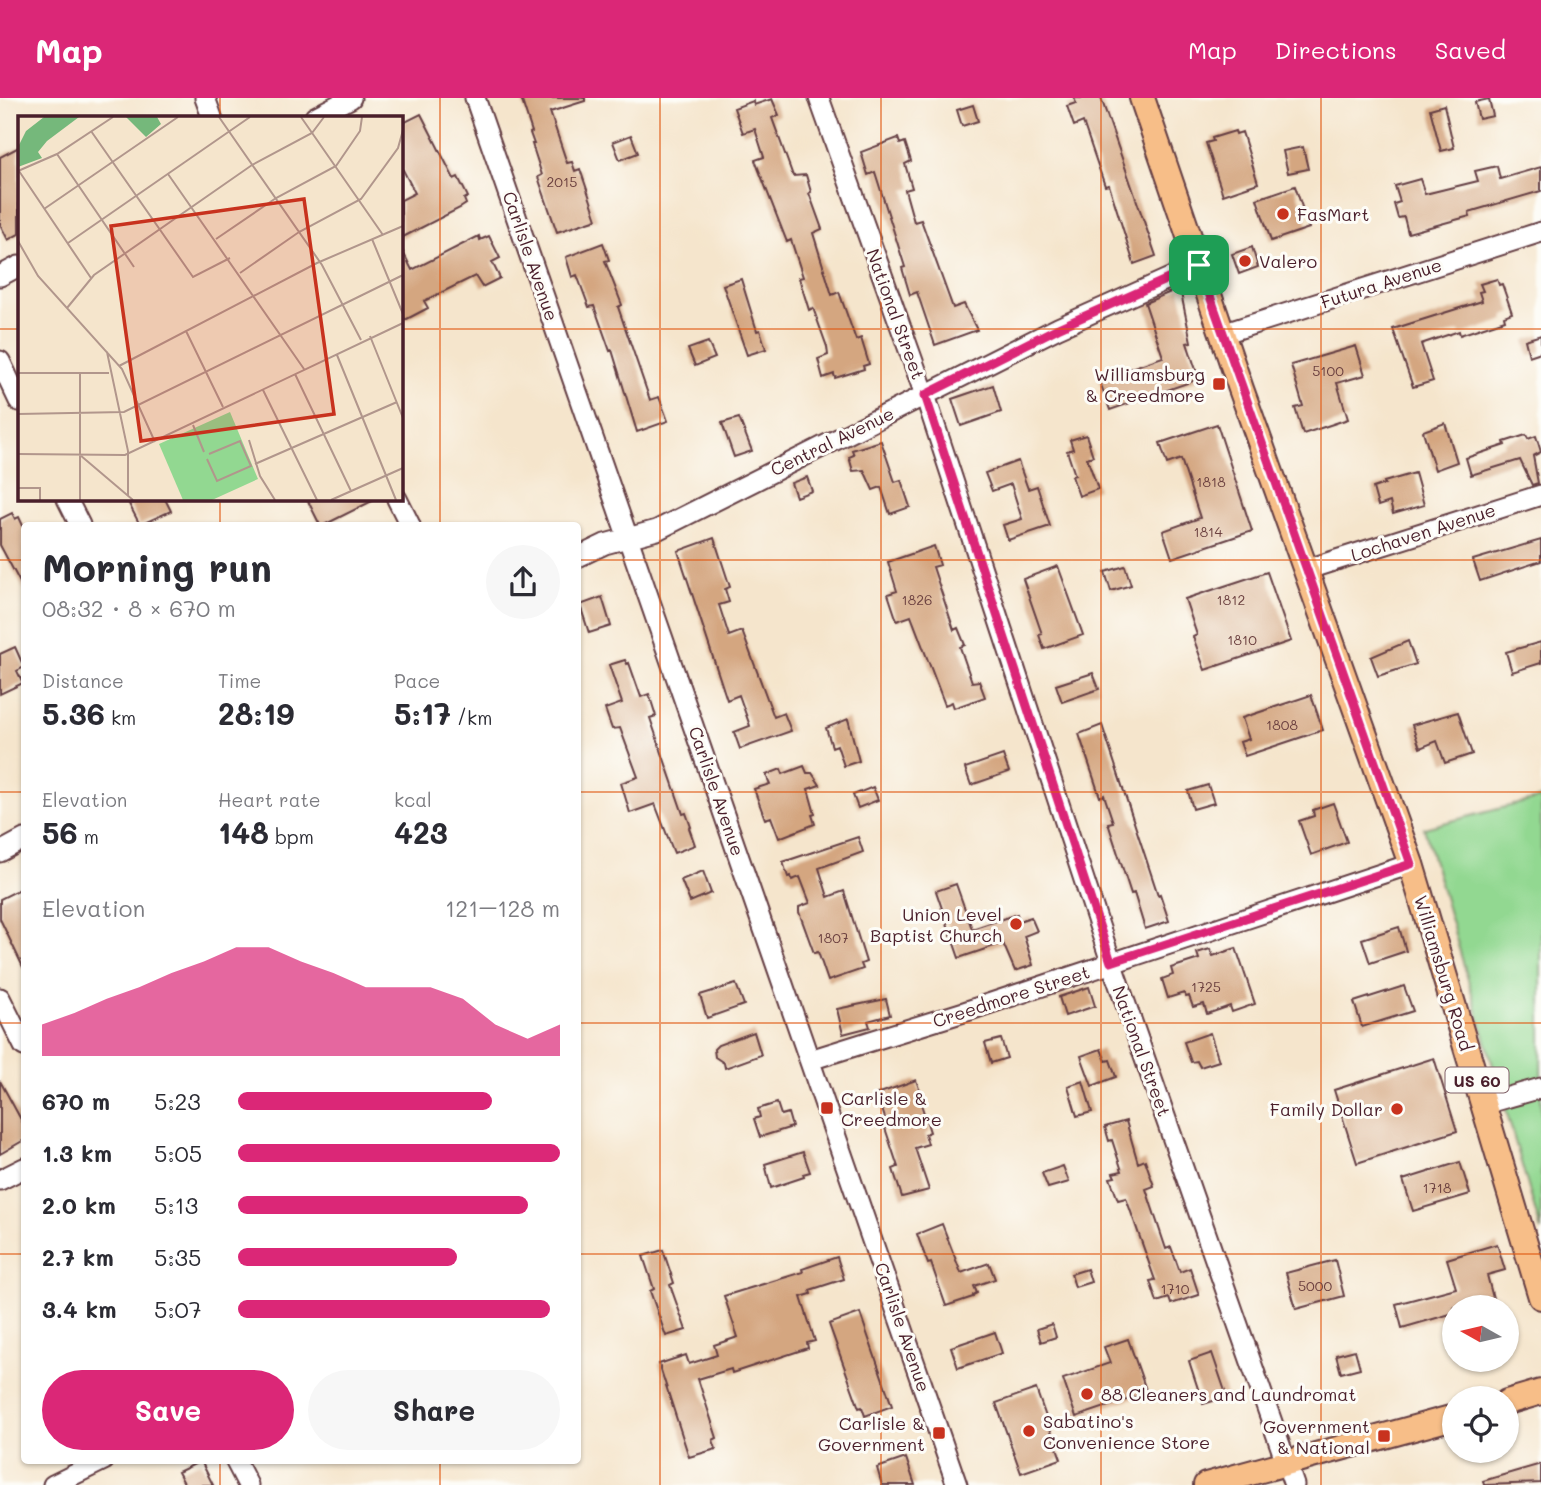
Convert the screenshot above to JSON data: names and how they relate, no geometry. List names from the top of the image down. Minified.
{"streets":{"main road":["Williamsburg Road","US 60"],"street":["Carlisle Avenue","Futura Avenue","National Street","Central Avenue","Lochaven Avenue","Creedmore Street"]},"crossings":[["Carlisle Avenue","Central Avenue"],["Carlisle Avenue","Creedmore Street"],["Futura Avenue","Williamsburg Road"],["National Street","Central Avenue"],["National Street","Creedmore Street"],["Central Avenue","Williamsburg Road"],["Lochaven Avenue","Williamsburg Road"],["Williamsburg Road","Creedmore Street"]],"places":{"other":["FasMart","Valero","Union Level Baptist Church","Family Dollar","88 Cleaners and Laundromat","Sabatino's Convenience Store"],"transit":["Williamsburg & Creedmore","Carlisle & Creedmore","Carlisle & Government","Government & National"]},"house_numbers":["2015","5100","1818","1814","1826","1812","1810","1808","1807","1725","1718","5000","1710"],"north":"left","page":{"header":"Map","nav":["Map","Directions","Saved"],"heading":["Morning run","08:32 · 8 × 670 m"],"stats":[["Distance","5.36 km"],["Time","28:19"],["Pace","5:17 /km"],["Elevation","56 m"],["Heart rate","148 bpm"],["kcal","423"]],"chart":["Elevation","121–128 m"],"list":[{"name":"670 m","note":"5:23"},{"name":"1.3 km","note":"5:05"},{"name":"2.0 km","note":"5:13"},{"name":"2.7 km","note":"5:35"},{"name":"3.4 km","note":"5:07"}],"buttons":["Save","Share"]}}
